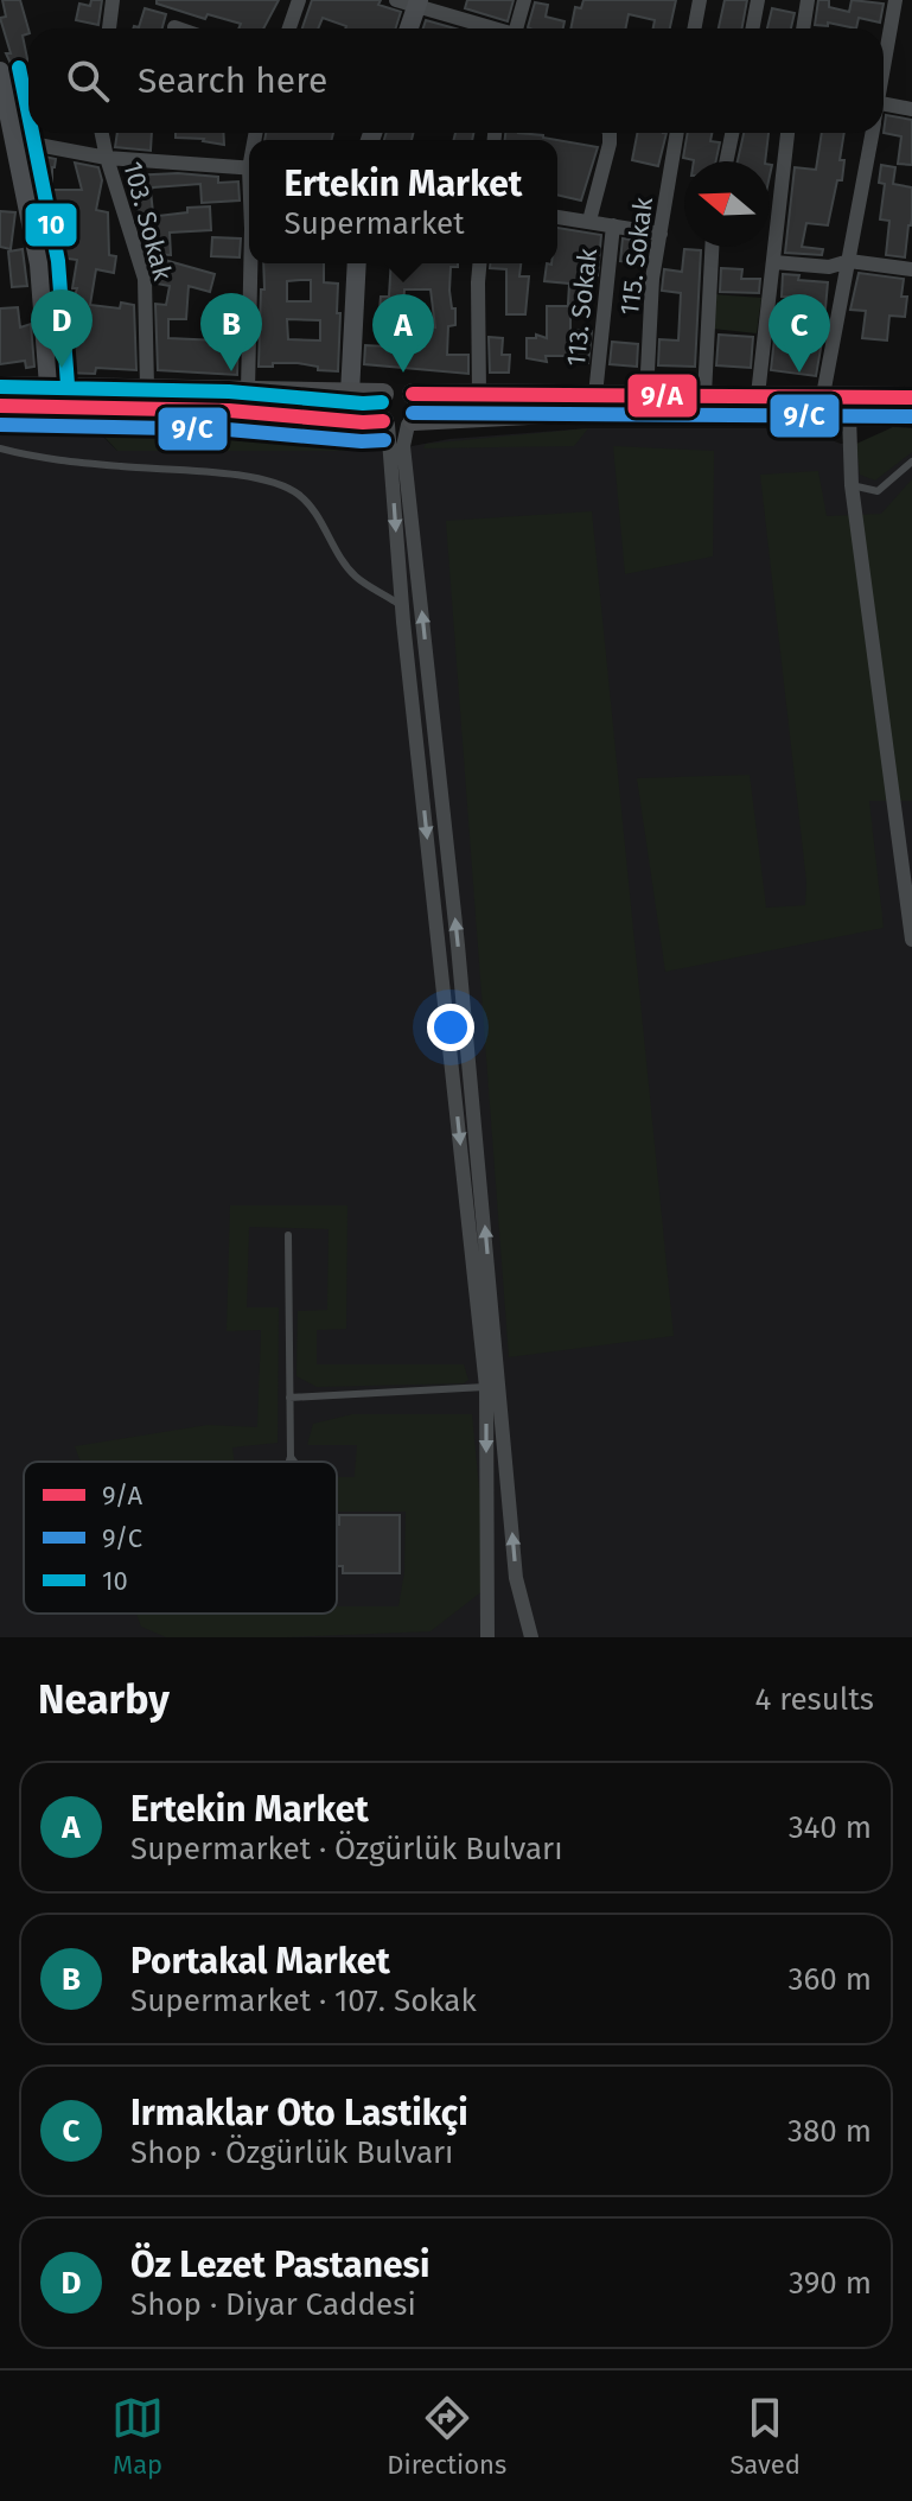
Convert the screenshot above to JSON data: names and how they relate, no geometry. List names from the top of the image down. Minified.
{"streets":{"street":["103. Sokak","115. Sokak","113. Sokak"]},"lines":["transit line 10","transit line 9/A","transit line 9/C"],"legend":["9/A","9/C","10"],"north":"left","page":{"search":"Search here","popup":["Ertekin Market","Supermarket"],"pins":["D","B","A","C"],"heading":["Nearby","4 results"],"list":[{"mark":"A","name":"Ertekin Market","note":"Supermarket · Özgürlük Bulvarı","value":"340 m"},{"mark":"B","name":"Portakal Market","note":"Supermarket · 107. Sokak","value":"360 m"},{"mark":"C","name":"Irmaklar Oto Lastikçi","note":"Shop · Özgürlük Bulvarı","value":"380 m"},{"mark":"D","name":"Öz Lezet Pastanesi","note":"Shop · Diyar Caddesi","value":"390 m"}],"nav":["Map","Directions","Saved"]}}
